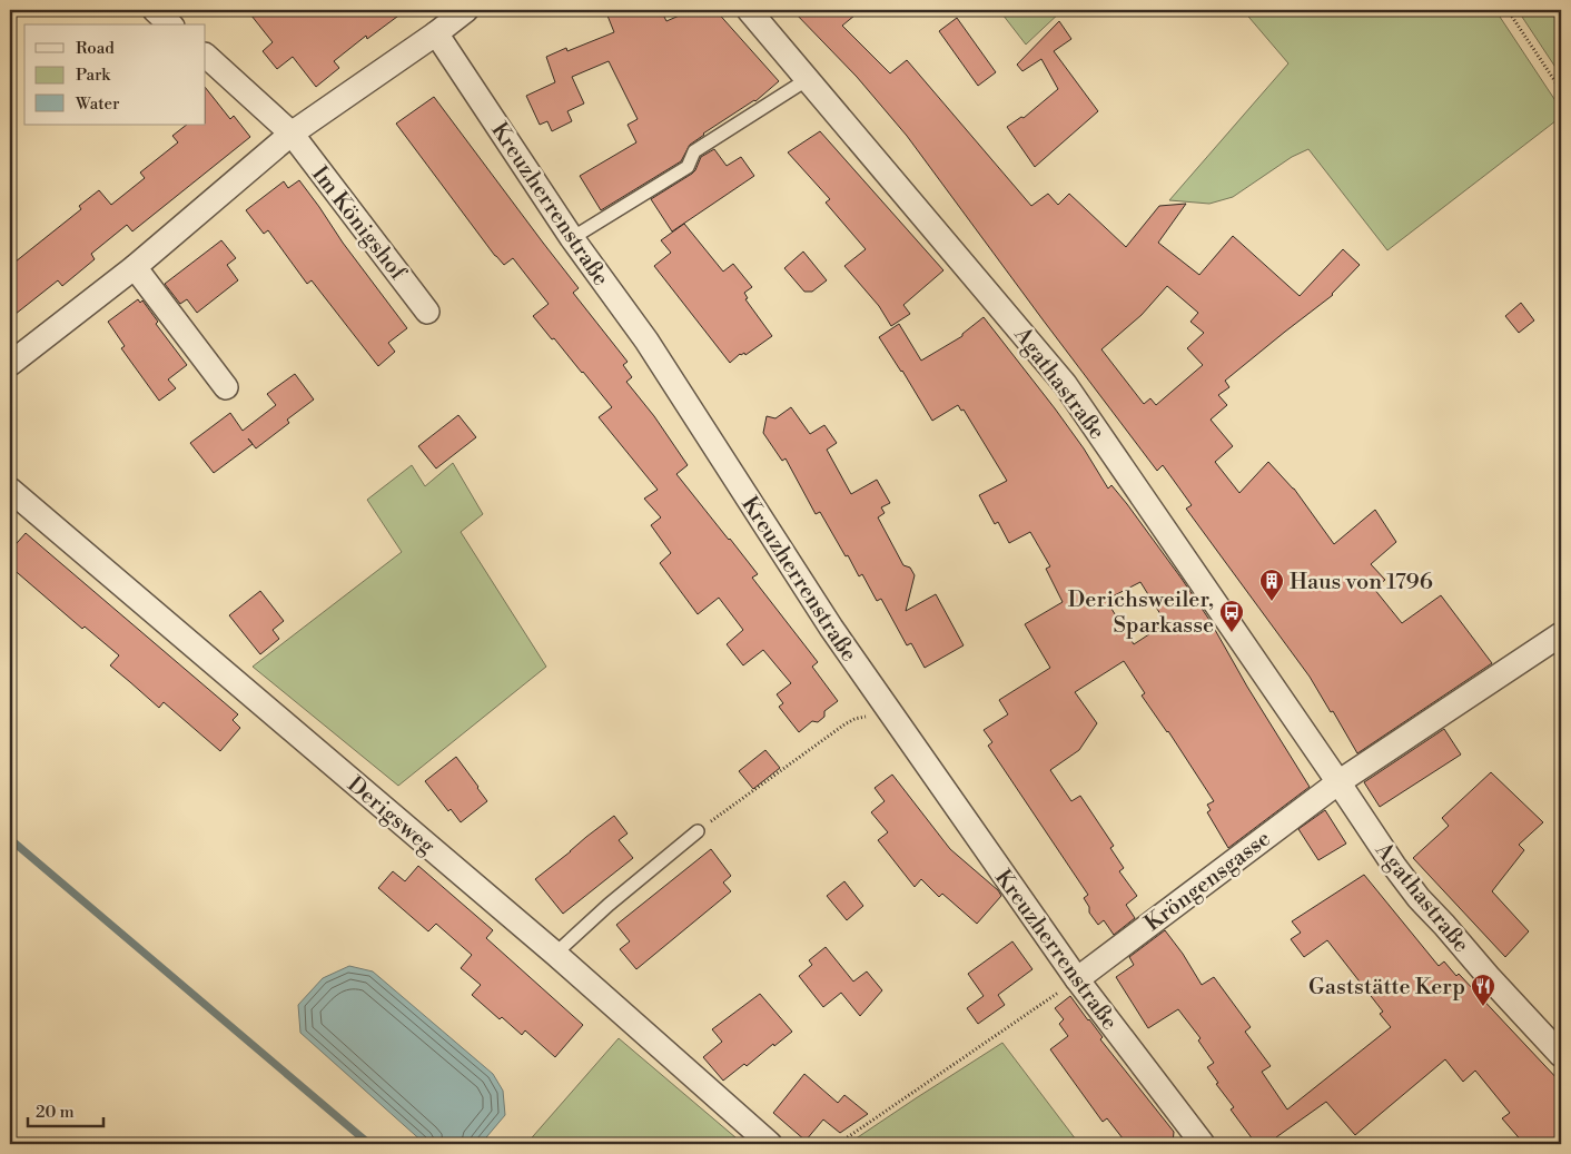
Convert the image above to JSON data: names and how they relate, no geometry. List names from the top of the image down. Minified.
{"streets":{"street":["Kreuzherrenstraße","Im Königshof","Agathastraße","Derigsweg","Kröngensgasse"]},"crossings":[["Kreuzherrenstraße","Kröngensgasse"],["Agathastraße","Kröngensgasse"]],"places":{"building":["Haus von 1796"],"bus stop":["Derichsweiler, Sparkasse"],"restaurant":["Gaststätte Kerp"]},"legend":["Road","Park","Water"],"scale_bar":"20 m"}
